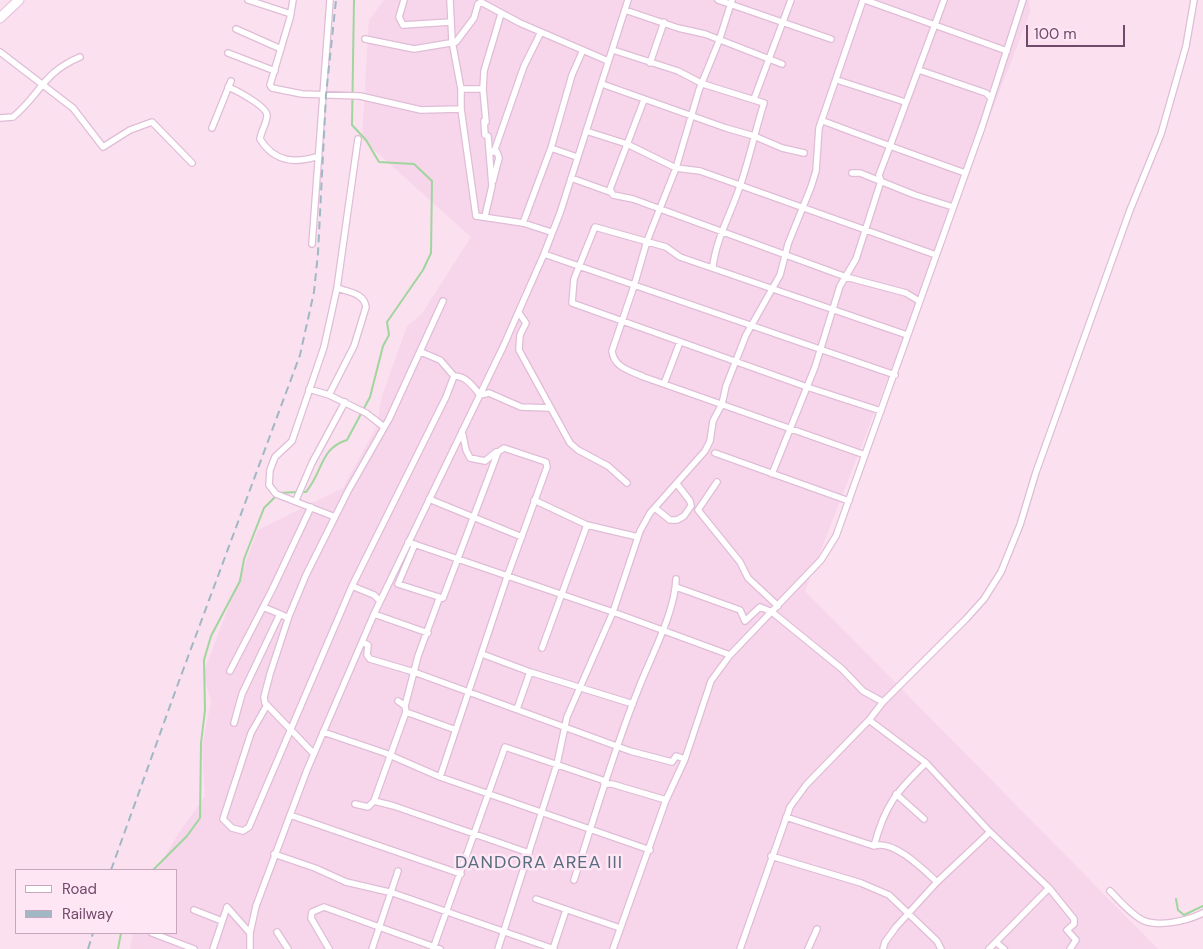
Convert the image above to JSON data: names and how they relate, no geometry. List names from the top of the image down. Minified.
{"districts":["DANDORA AREA III"],"legend":["Road","Railway"],"scale_bar":"100 m"}
